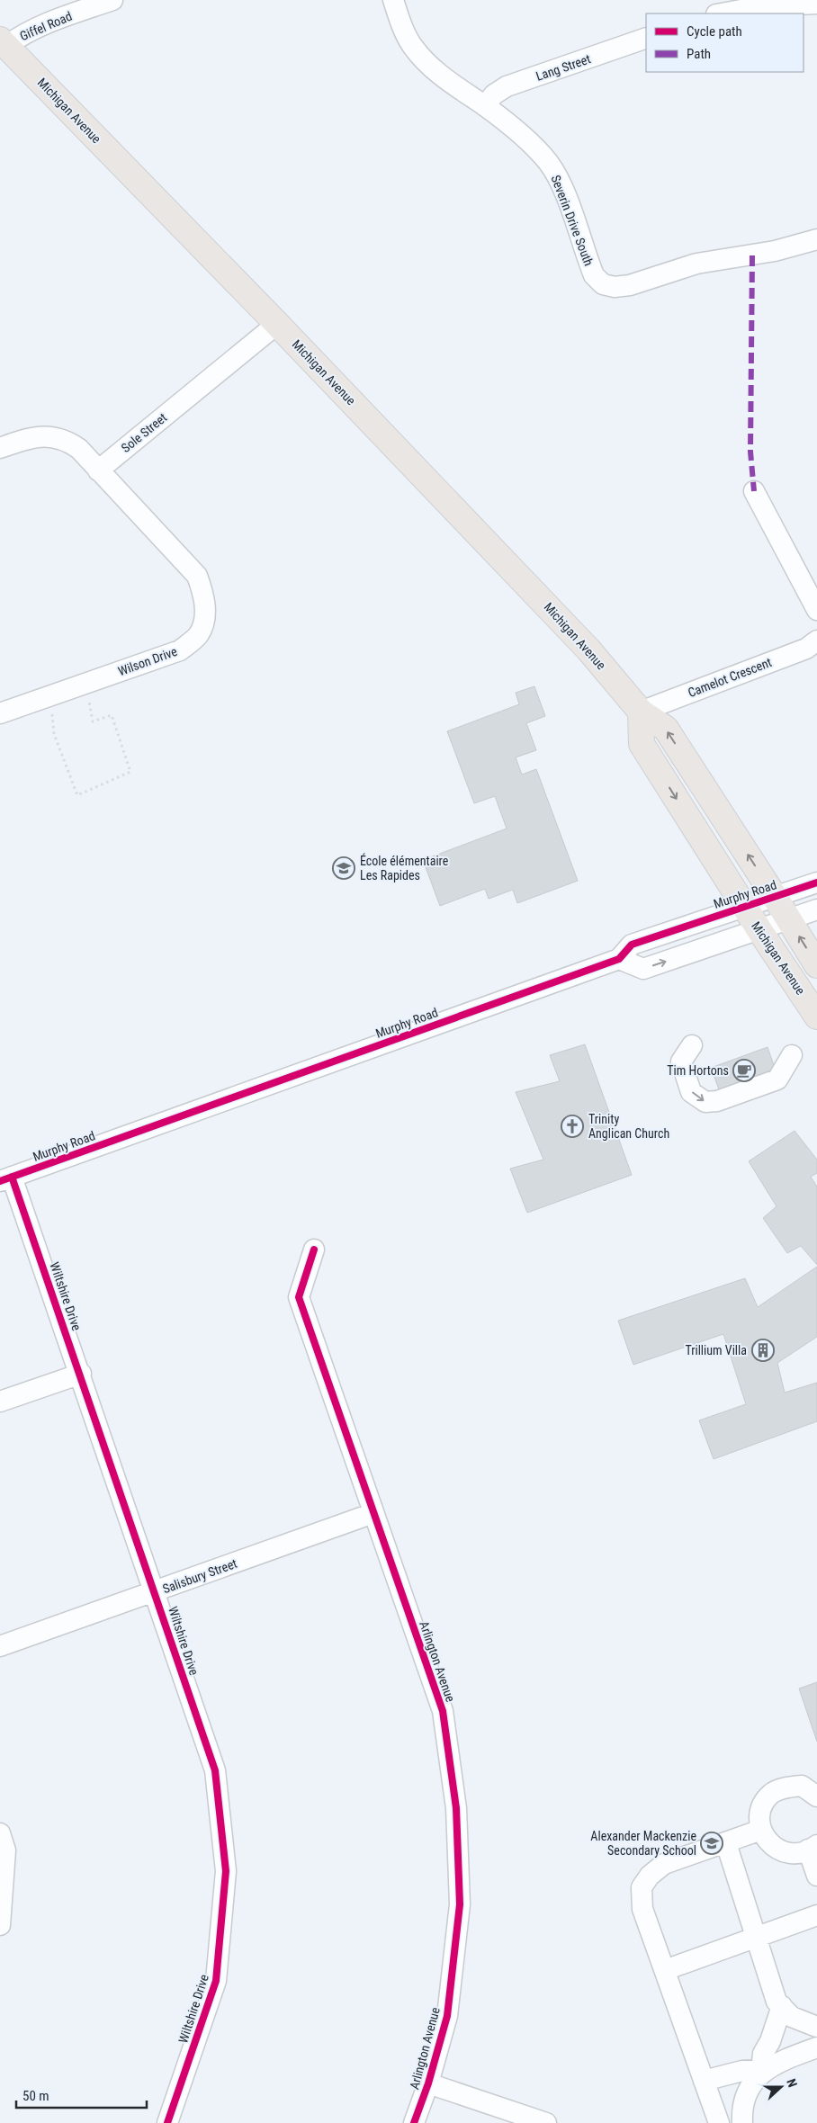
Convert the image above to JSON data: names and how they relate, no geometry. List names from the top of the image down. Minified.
{"streets":{"main road":["Michigan Avenue"],"street":["Giffel Road","Lang Street","Severin Drive South","Sole Street","Wilson Drive","Camelot Crescent","Murphy Road","Wiltshire Drive","Salisbury Street","Arlington Avenue"]},"crossings":[["Giffel Road","Michigan Avenue"],["Lang Street","Severin Drive South"],["Michigan Avenue","Sole Street"],["Michigan Avenue","Camelot Crescent"],["Michigan Avenue","Murphy Road"],["Sole Street","Wilson Drive"],["Murphy Road","Wiltshire Drive"],["Wiltshire Drive","Salisbury Street"],["Salisbury Street","Arlington Avenue"]],"places":{"school or university":["École élémentaire Les Rapides","Alexander Mackenzie Secondary School"],"cafe":["Tim Hortons"],"church":["Trinity Anglican Church"],"building":["Trillium Villa"]},"legend":["Cycle path","Path"],"scale_bar":"50 m","north":"right"}
